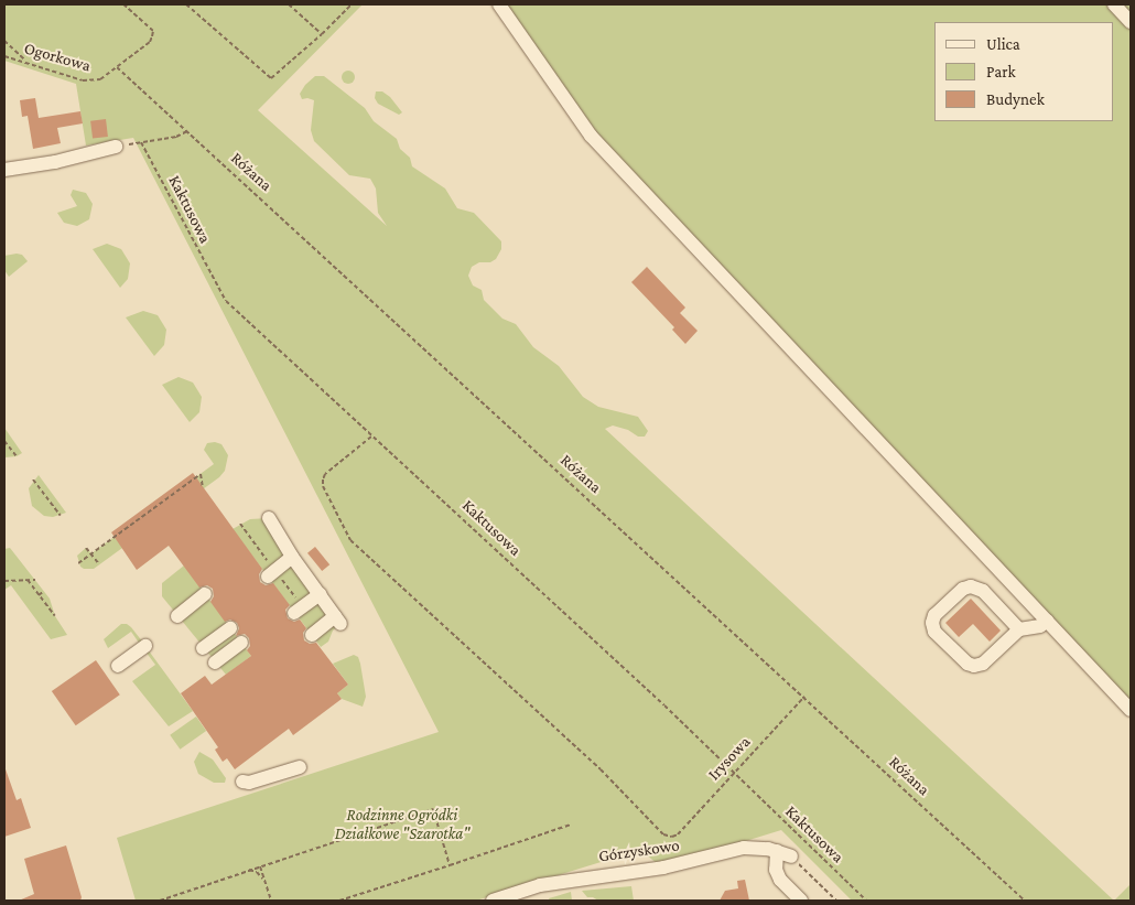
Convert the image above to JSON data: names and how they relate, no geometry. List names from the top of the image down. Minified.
{"streets":{"street":["Górzyskowo"],"path":["Ogorkowa","Różana","Kaktusowa","Irysowa"]},"crossings":[["Ogorkowa","Różana"],["Różana","Kaktusowa"],["Różana","Irysowa"],["Kaktusowa","Irysowa"]],"parks":["Rodzinne Ogródki Działkowe \"Szarotka\""],"legend":["Ulica","Park","Budynek"]}
